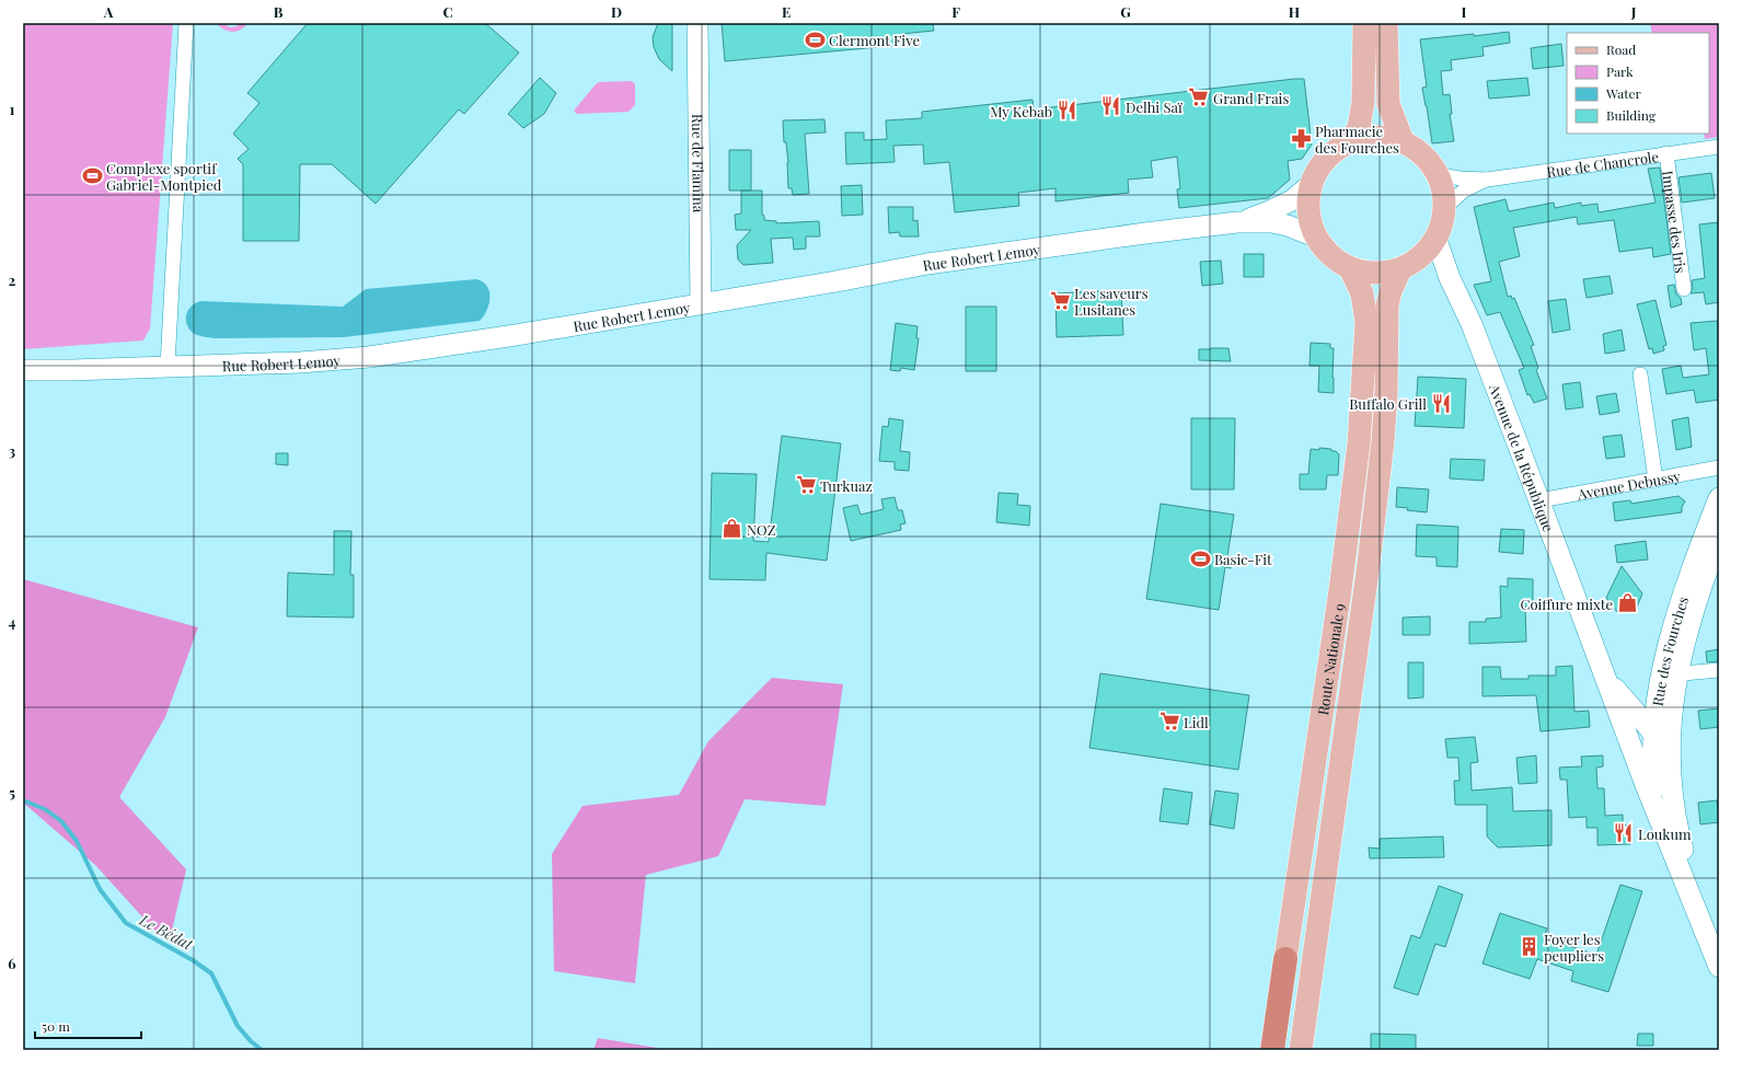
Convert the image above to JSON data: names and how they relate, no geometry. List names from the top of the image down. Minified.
{"streets":{"highway":["Route Nationale 9"],"street":["Rue de Flamina","Rue de Chancrole","Impasse des Iris","Rue Robert Lemoy","Avenue de la République","Avenue Debussy","Rue des Fourches"]},"crossings":[["Rue de Flamina","Rue Robert Lemoy"],["Rue de Chancrole","Impasse des Iris"],["Rue de Chancrole","Rue Robert Lemoy"],["Rue de Chancrole","Avenue de la République"],["Rue de Chancrole","Route Nationale 9"],["Rue Robert Lemoy","Avenue de la République"],["Rue Robert Lemoy","Route Nationale 9"],["Avenue de la République","Avenue Debussy"],["Avenue de la République","Rue des Fourches"],["Avenue de la République","Route Nationale 9"]],"water":["Le Bédat"],"places":{"sports":["Clermont Five","Complexe sportif Gabriel-Montpied","Basic-Fit"],"supermarket":["Grand Frais","Les saveurs Lusitanes","Turkuaz","Lidl"],"restaurant":["Delhi Saï","My Kebab","Buffalo Grill","Loukum"],"pharmacy":["Pharmacie des Fourches"],"shop":["NOZ","Coiffure mixte"],"building":["Foyer les peupliers"]},"legend":["Road","Park","Water","Building"],"scale_bar":"50 m","grid":{"columns":["A","B","C","D","E","F","G","H","I","J"],"rows":["1","2","3","4","5","6"]}}
